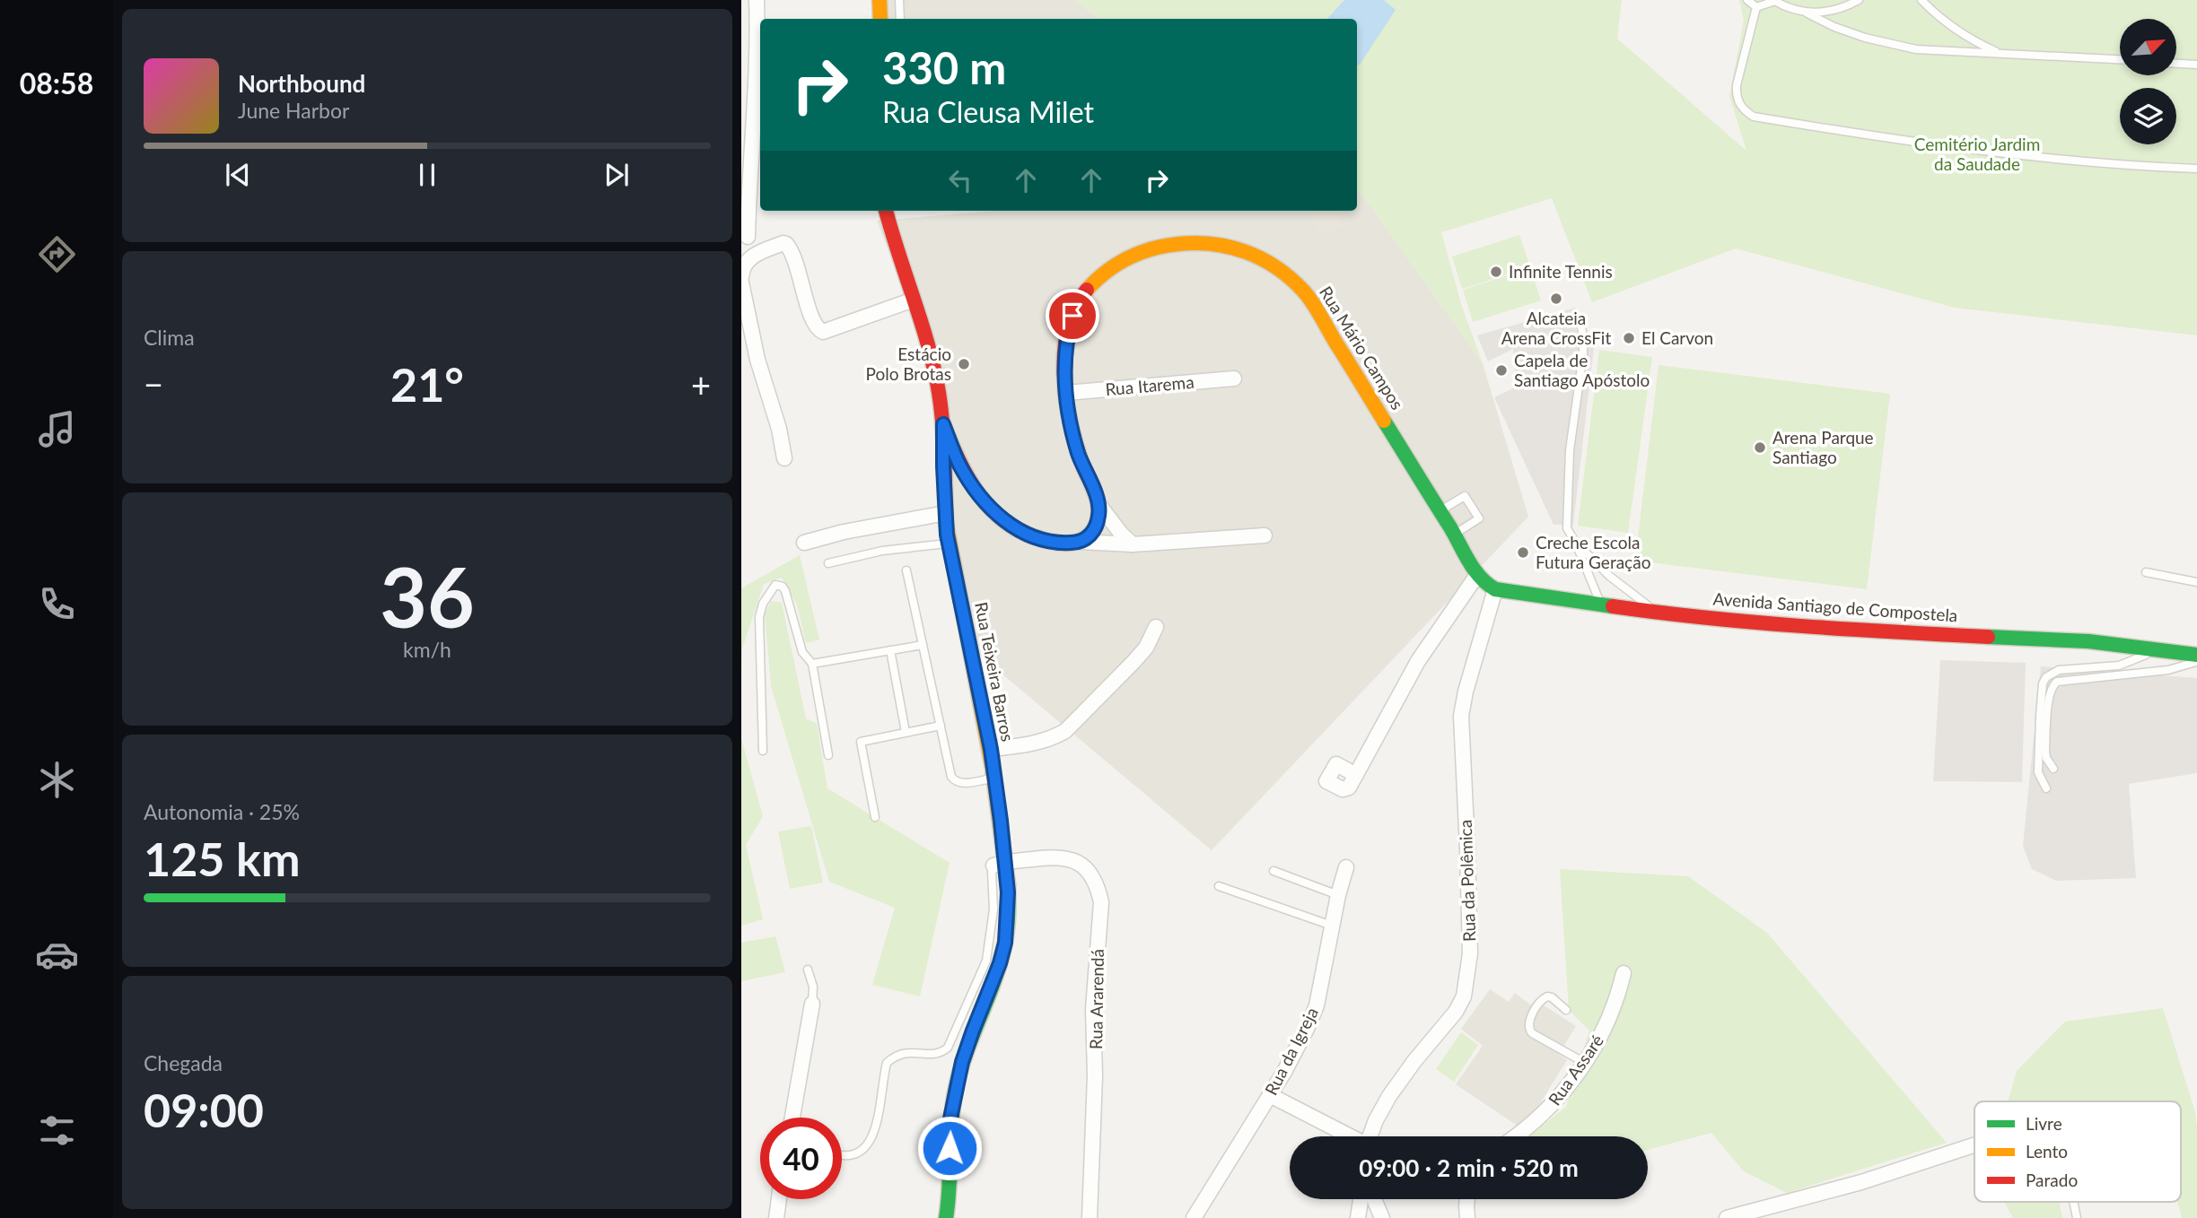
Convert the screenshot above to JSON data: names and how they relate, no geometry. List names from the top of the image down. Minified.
{"streets":{"main road":["Rua Mário Campos","Avenida Santiago de Compostela","Rua Teixeira Barros"],"street":["Rua Itarema","Rua da Polêmica","Rua Ararendá","Rua da Igreja","Rua Assaré"]},"crossings":[["Rua Mário Campos","Rua Itarema"],["Rua Mário Campos","Avenida Santiago de Compostela"],["Avenida Santiago de Compostela","Rua da Polêmica"],["Rua Teixeira Barros","Rua Ararendá"]],"parks":["Cemitério Jardim da Saudade"],"places":["Infinite Tennis","Alcateia Arena CrossFit","El Carvon","Estácio Polo Brotas","Capela de Santiago Apóstolo","Arena Parque Santiago","Creche Escola Futura Geração"],"legend":["Livre","Lento","Parado"],"north":"top right","page":{"tabs":"08:58","turn":["330 m","Rua Cleusa Milet"],"song":["Northbound","June Harbor"],"tile":["Clima",["36","km/h"],["Autonomia · 25%","125 km"],["Chegada","09:00"]],"heat":["−","21°","+"],"limit":"40","trip":"09:00 · 2 min · 520 m"}}
